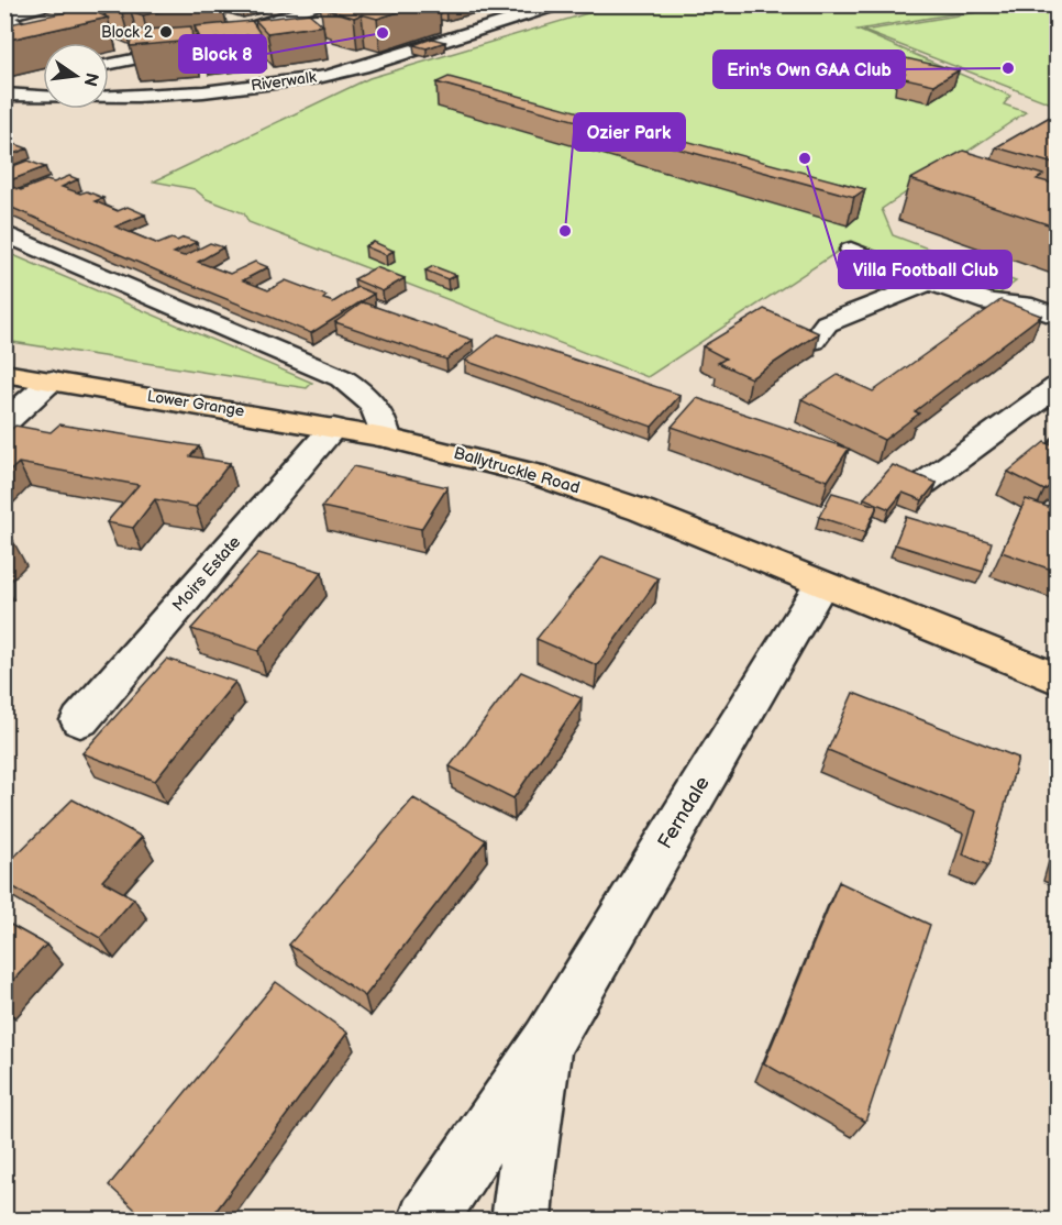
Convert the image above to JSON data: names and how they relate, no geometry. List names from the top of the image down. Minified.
{"streets":{"main road":["Lower Grange","Ballytruckle Road"],"street":["Riverwalk","Moirs Estate","Ferndale"]},"crossings":[["Lower Grange","Ballytruckle Road"],["Lower Grange","Moirs Estate"],["Ballytruckle Road","Ferndale"]],"places":["Block 2","Block 8","Erin's Own GAA Club","Villa Football Club","Ozier Park"],"north":"right"}
